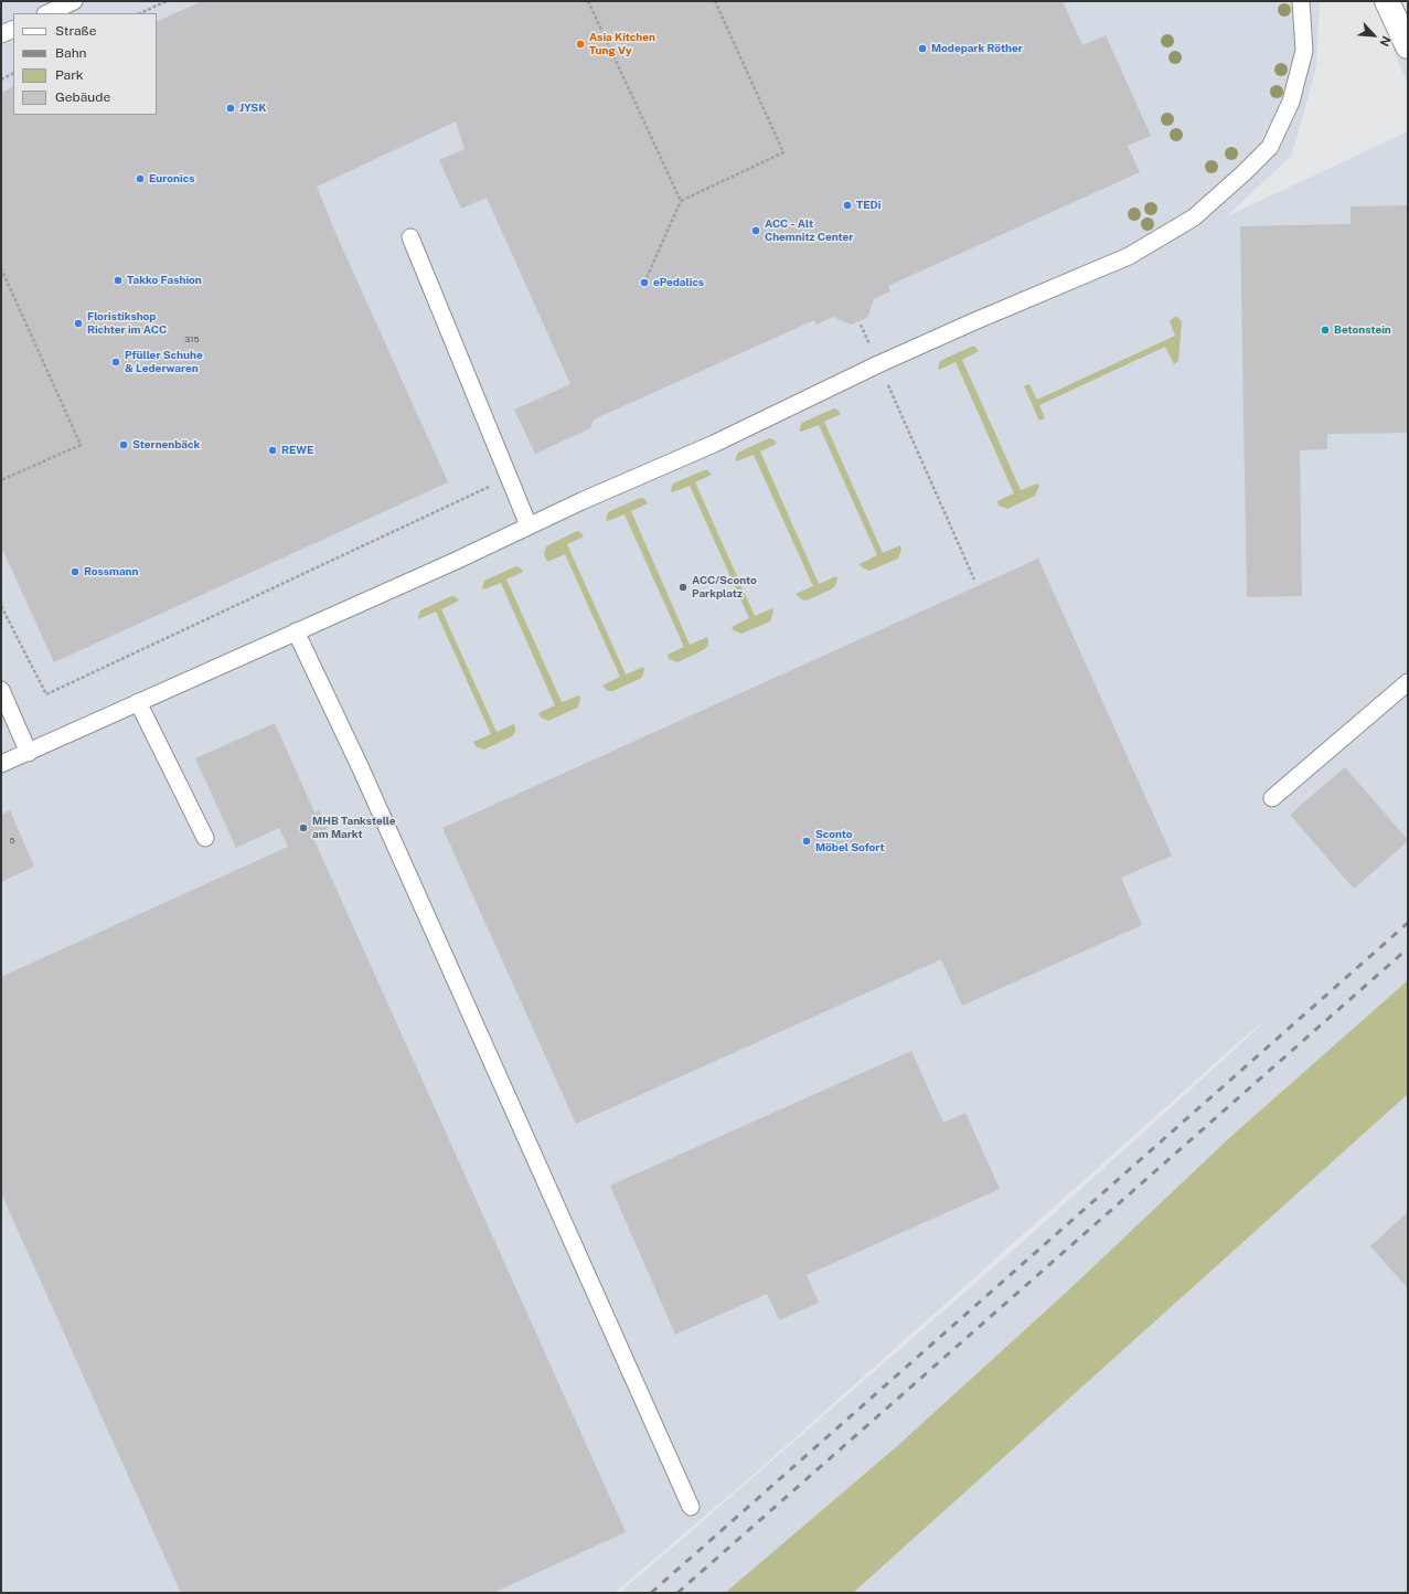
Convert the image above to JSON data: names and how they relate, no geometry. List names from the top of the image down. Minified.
{"places":["Asia Kitchen Tung Vy","Modepark Röther","JYSK","Euronics","TEDi","ACC - Alt Chemnitz Center","Takko Fashion","ePedalics","Floristikshop Richter im ACC","Betonstein","Pfüller Schuhe & Lederwaren","Sternenbäck","REWE","Rossmann","ACC/Sconto Parkplatz","MHB Tankstelle am Markt","Sconto Möbel Sofort"],"house_numbers":["315","5"],"legend":["Straße","Bahn","Park","Gebäude"],"north":"bottom right"}
